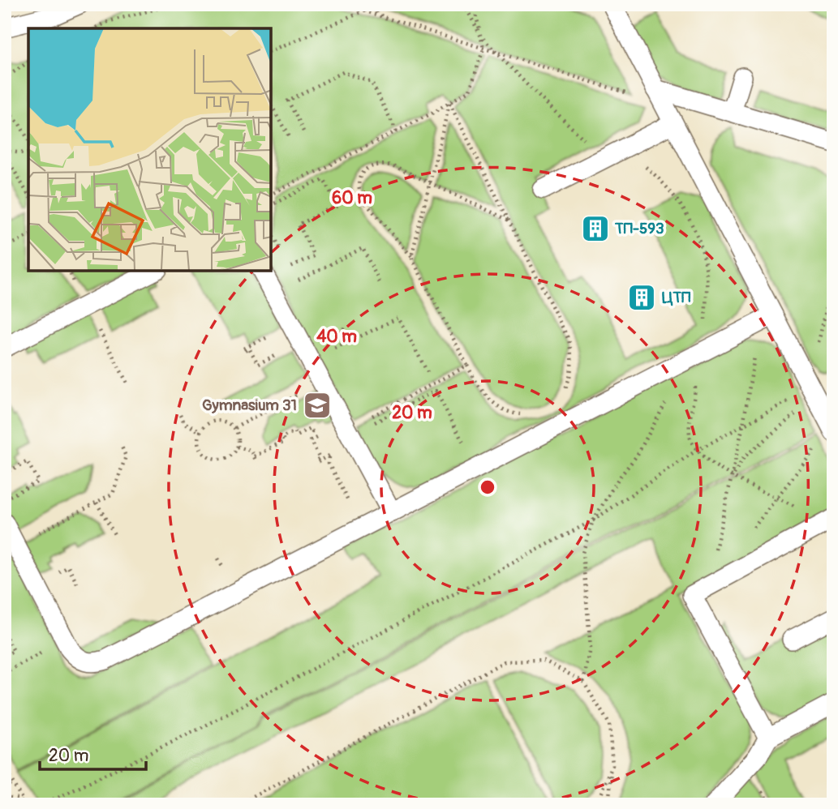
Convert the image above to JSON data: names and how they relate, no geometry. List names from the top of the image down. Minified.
{"places":{"building":["ТП-593","ЦТП"],"school or university":["Gymnasium 31"]},"scale_bar":"20 m","rings":["60 m","40 m","20 m"]}
